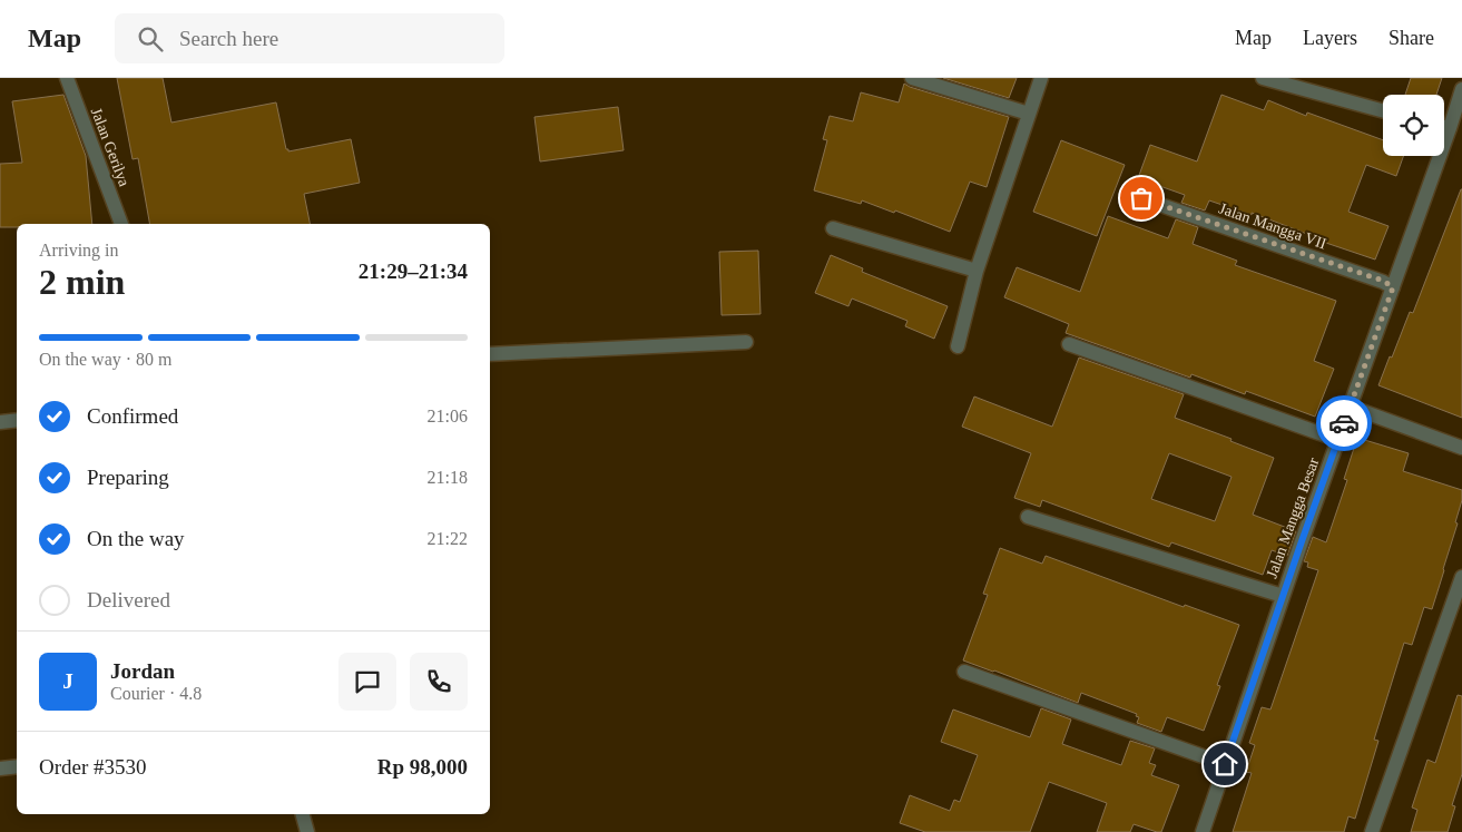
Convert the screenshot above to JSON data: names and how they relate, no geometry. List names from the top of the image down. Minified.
{"streets":{"street":["Jalan Gerilya","Jalan Mangga VII","Jalan Mangga Besar"]},"crossings":[["Jalan Mangga VII","Jalan Mangga Besar"]],"page":{"header":"Map","search":"Search here","nav":["Map","Layers","Share"],"heading":["2 min","Arriving in","21:29–21:34"],"panel":["Jordan","Courier · 4.8","Order #3530","Rp 98,000"],"bar":"On the way · 80 m","list":[["Confirmed","21:06"],["Preparing","21:18"],["On the way","21:22"],"Delivered"],"round":"J"}}
